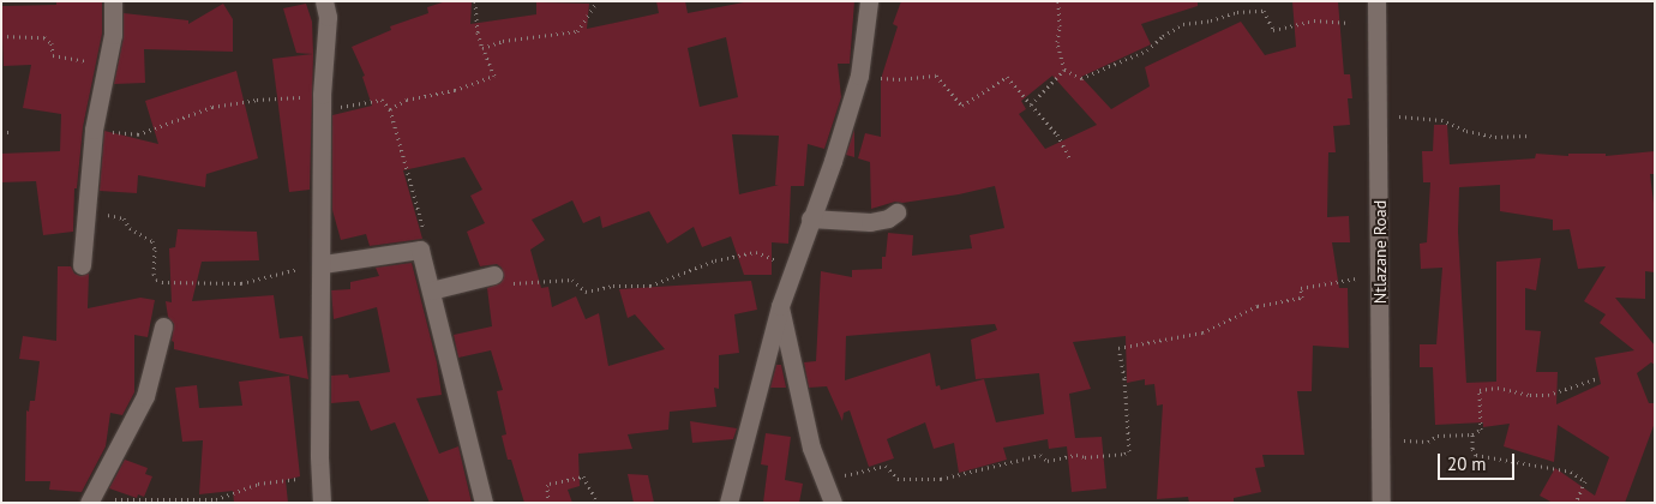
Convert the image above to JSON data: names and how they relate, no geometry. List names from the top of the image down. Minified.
{"streets":{"street":["Ntlazane Road"]},"scale_bar":"20 m"}
